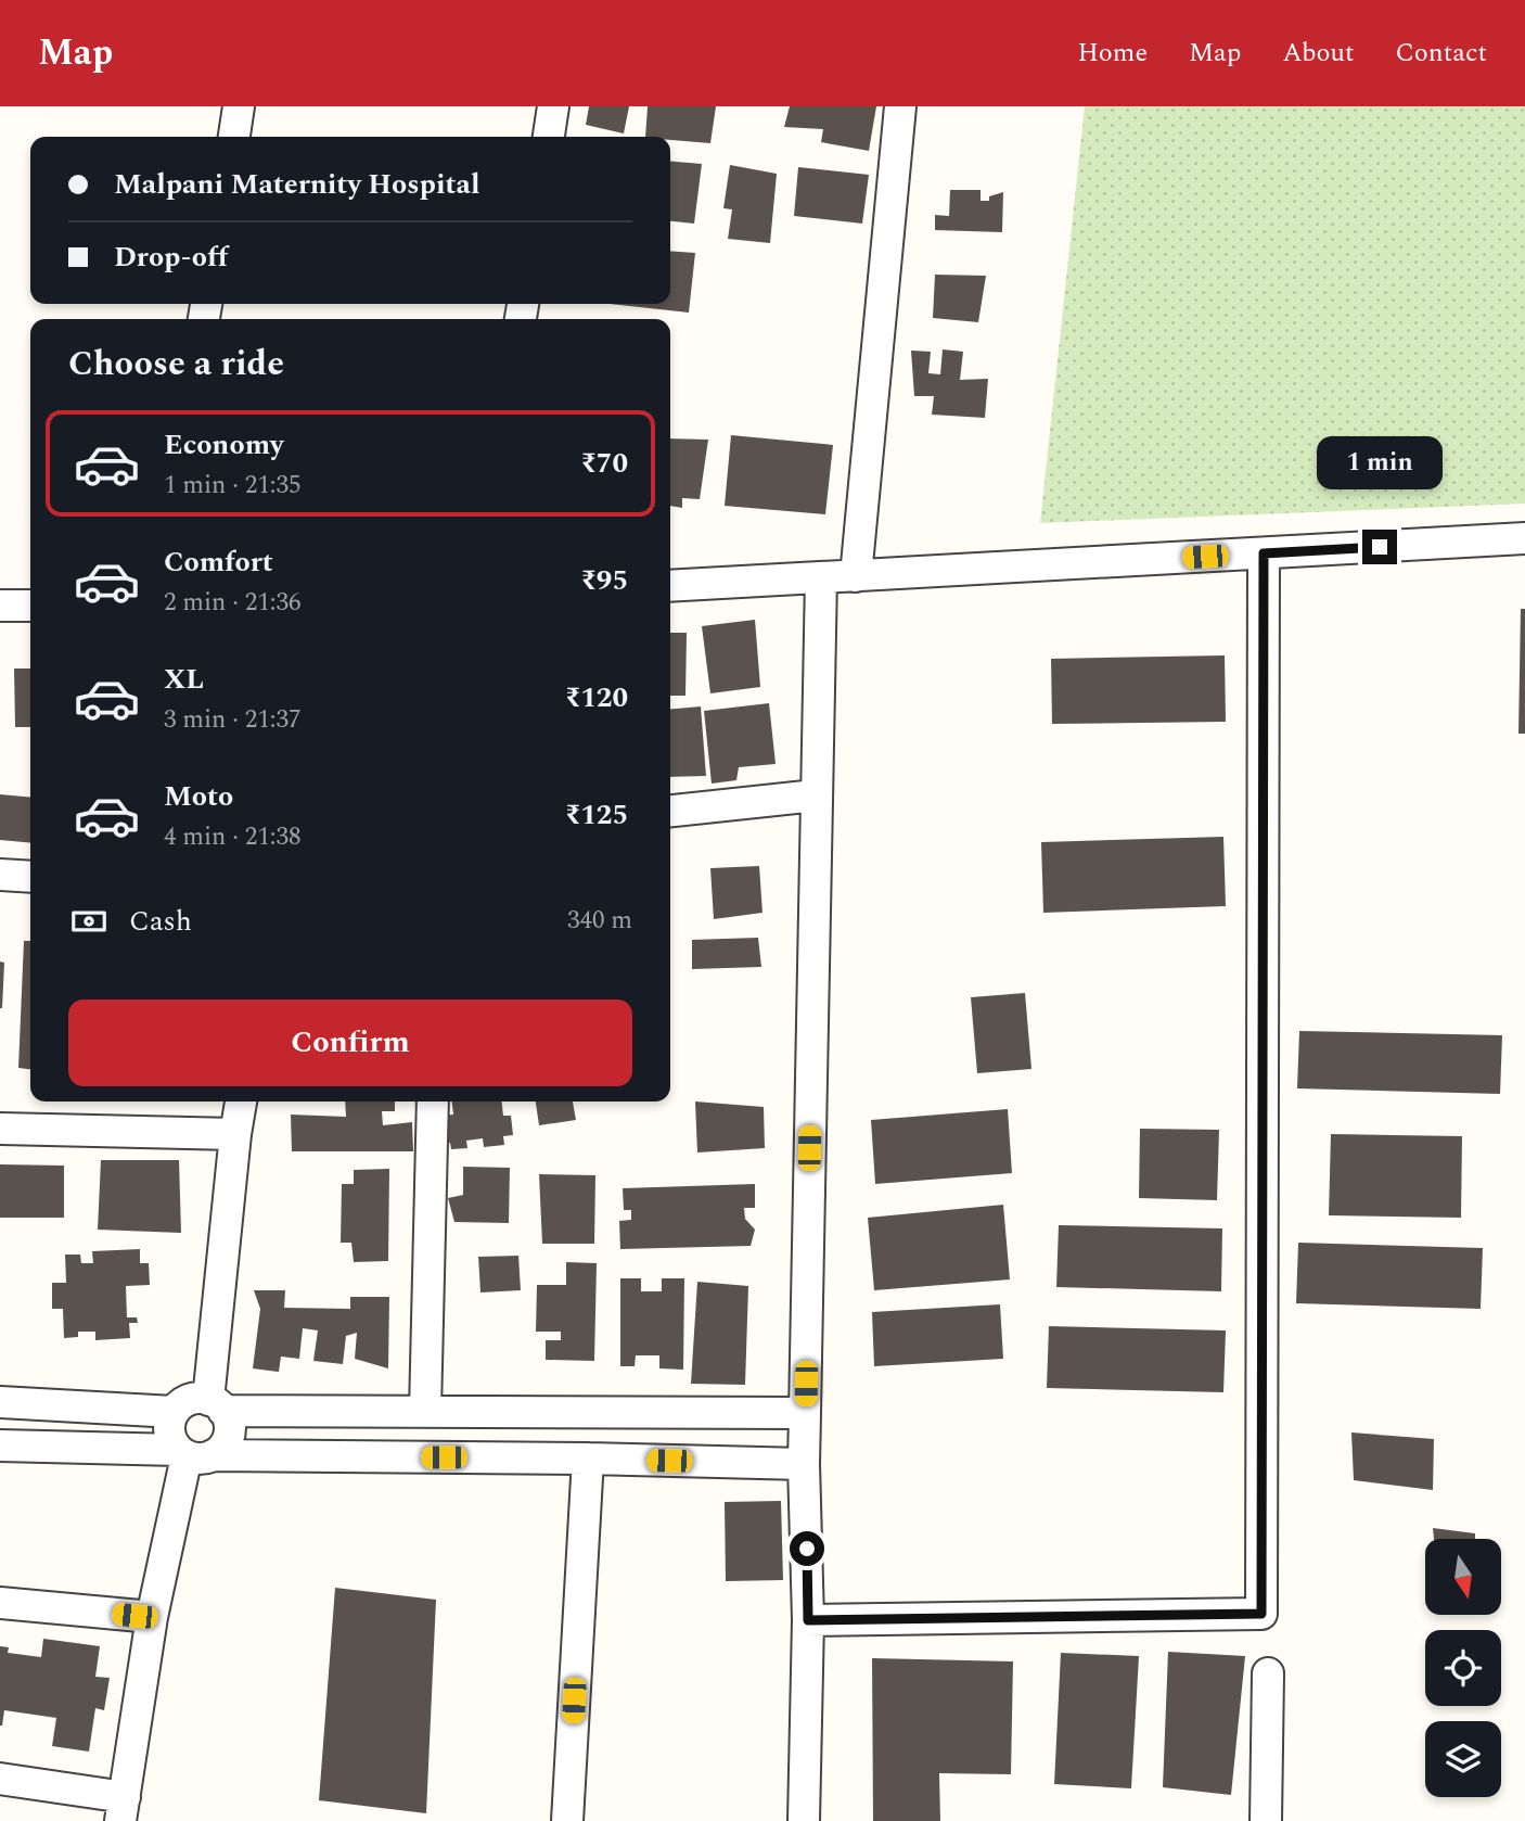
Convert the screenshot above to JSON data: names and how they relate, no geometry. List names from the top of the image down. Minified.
{"north":"bottom","page":{"header":"Map","nav":["Home","Map","About","Contact"],"banner":["Malpani Maternity Hospital","Drop-off"],"heading":"Choose a ride","list":[{"name":"Economy","note":"1 min · 21:35","value":"₹70"},{"name":"Comfort","note":"2 min · 21:36","value":"₹95"},{"name":"XL","note":"3 min · 21:37","value":"₹120"},{"name":"Moto","note":"4 min · 21:38","value":"₹125"}],"bubble":"1 min","pay":["Cash","340 m"],"buttons":"Confirm"}}
